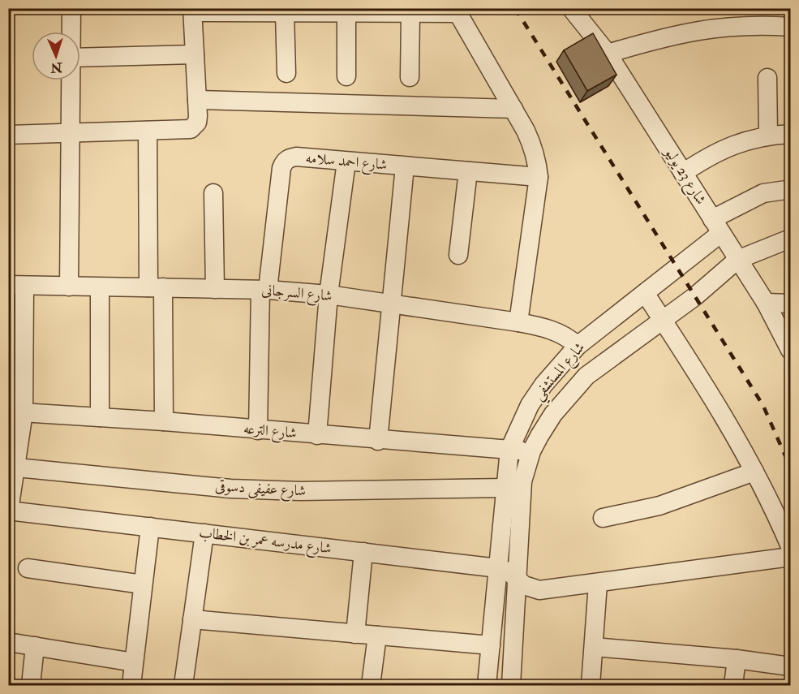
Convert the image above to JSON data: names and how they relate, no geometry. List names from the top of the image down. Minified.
{"streets":{"street":["شارع احمد سلامه","شارع 23 يوليو","شارع السرجانى","شارع المستشفي","شارع الترعه","شارع عفيفى دسوقى","شارع مدرسه عمر بن الخطاب"]},"crossings":[["شارع احمد سلامه","شارع السرجانى"],["شارع 23 يوليو","شارع المستشفي"],["شارع السرجانى","شارع المستشفي"],["شارع المستشفي","شارع الترعه"],["شارع المستشفي","شارع عفيفى دسوقى"],["شارع المستشفي","شارع مدرسه عمر بن الخطاب"]],"north":"bottom"}
